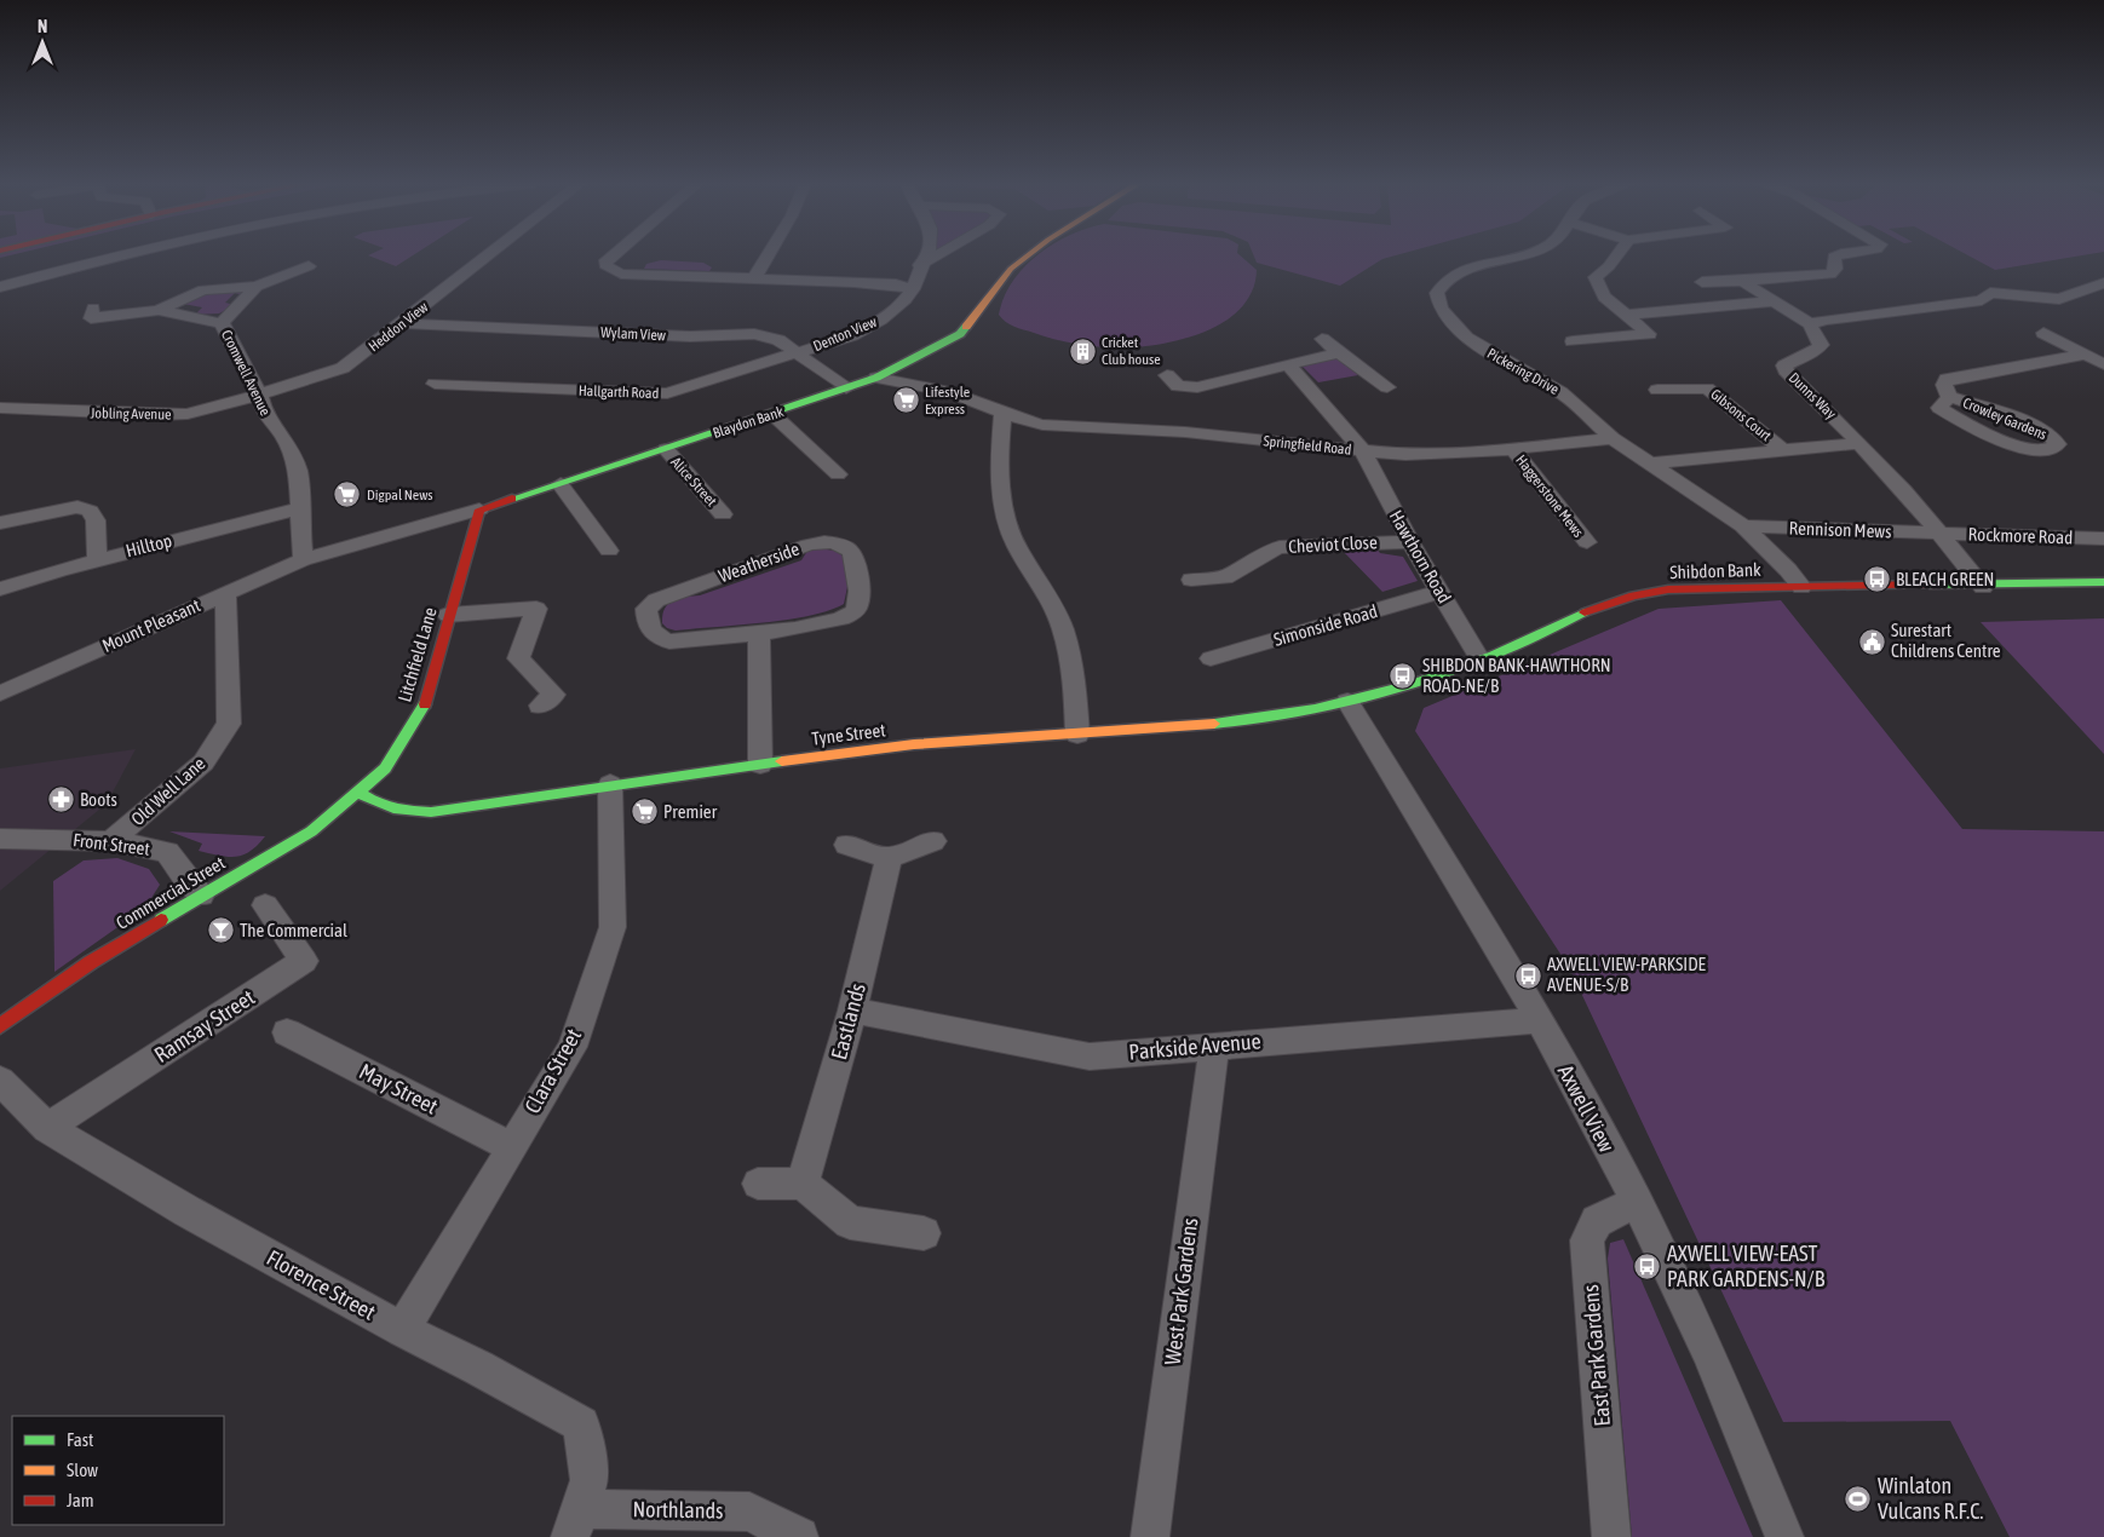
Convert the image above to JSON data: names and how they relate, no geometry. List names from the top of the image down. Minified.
{"streets":{"street":["Heddon View","Wylam View","Denton View","Pickering Drive","Cromwell Avenue","Hallgarth Road","Dunns Way","Jobling Avenue","Gibsons Court","Crowley Gardens","Blaydon Bank","Springfield Road","Alice Street","Haggerstone Mews","Rennison Mews","Rockmore Road","Cheviot Close","Hilltop","Hawthorn Road","Weatherside","Shibdon Bank","Mount Pleasant","Simonside Road","Litchfield Lane","Tyne Street","Old Well Lane","Front Street","Commercial Street","Eastlands","Ramsay Street","Parkside Avenue","Clara Street","May Street","Axwell View","Florence Street","West Park Gardens","East Park Gardens","Northlands"]},"crossings":[["Heddon View","Wylam View"],["Heddon View","Cromwell Avenue"],["Heddon View","Jobling Avenue"],["Wylam View","Denton View"],["Wylam View","Hallgarth Road"],["Wylam View","Blaydon Bank"],["Denton View","Hallgarth Road"],["Pickering Drive","Gibsons Court"],["Pickering Drive","Springfield Road"],["Pickering Drive","Rennison Mews"],["Pickering Drive","Shibdon Bank"],["Cromwell Avenue","Jobling Avenue"],["Cromwell Avenue","Blaydon Bank"],["Cromwell Avenue","Hilltop"],["Cromwell Avenue","Mount Pleasant"],["Dunns Way","Gibsons Court"],["Dunns Way","Rennison Mews"],["Dunns Way","Rockmore Road"],["Dunns Way","Shibdon Bank"],["Blaydon Bank","Springfield Road"],["Blaydon Bank","Alice Street"],["Blaydon Bank","Mount Pleasant"],["Blaydon Bank","Litchfield Lane"],["Springfield Road","Haggerstone Mews"],["Springfield Road","Hawthorn Road"],["Rennison Mews","Rockmore Road"],["Cheviot Close","Hawthorn Road"],["Hawthorn Road","Shibdon Bank"],["Hawthorn Road","Simonside Road"],["Shibdon Bank","Tyne Street"],["Shibdon Bank","Axwell View"],["Mount Pleasant","Old Well Lane"],["Litchfield Lane","Tyne Street"],["Litchfield Lane","Commercial Street"],["Tyne Street","Commercial Street"],["Tyne Street","Clara Street"],["Tyne Street","Axwell View"],["Old Well Lane","Front Street"],["Front Street","Commercial Street"],["Eastlands","Parkside Avenue"],["Ramsay Street","Florence Street"],["Parkside Avenue","Axwell View"],["Parkside Avenue","West Park Gardens"],["Clara Street","May Street"],["Clara Street","Florence Street"],["Axwell View","East Park Gardens"],["Florence Street","Northlands"]],"places":{"building":["Cricket Club house"],"supermarket":["Lifestyle Express","Digpal News","Premier"],"bus stop":["BLEACH GREEN","SHIBDON BANK-HAWTHORN ROAD-NE/B","AXWELL VIEW-PARKSIDE AVENUE-S/B","AXWELL VIEW-EAST PARK GARDENS-N/B"],"public building":["Surestart Childrens Centre"],"pharmacy":["Boots"],"bar":["The Commercial"],"sports":["Winlaton Vulcans R.F.C."]},"legend":["Fast","Slow","Jam"],"north":"top"}
